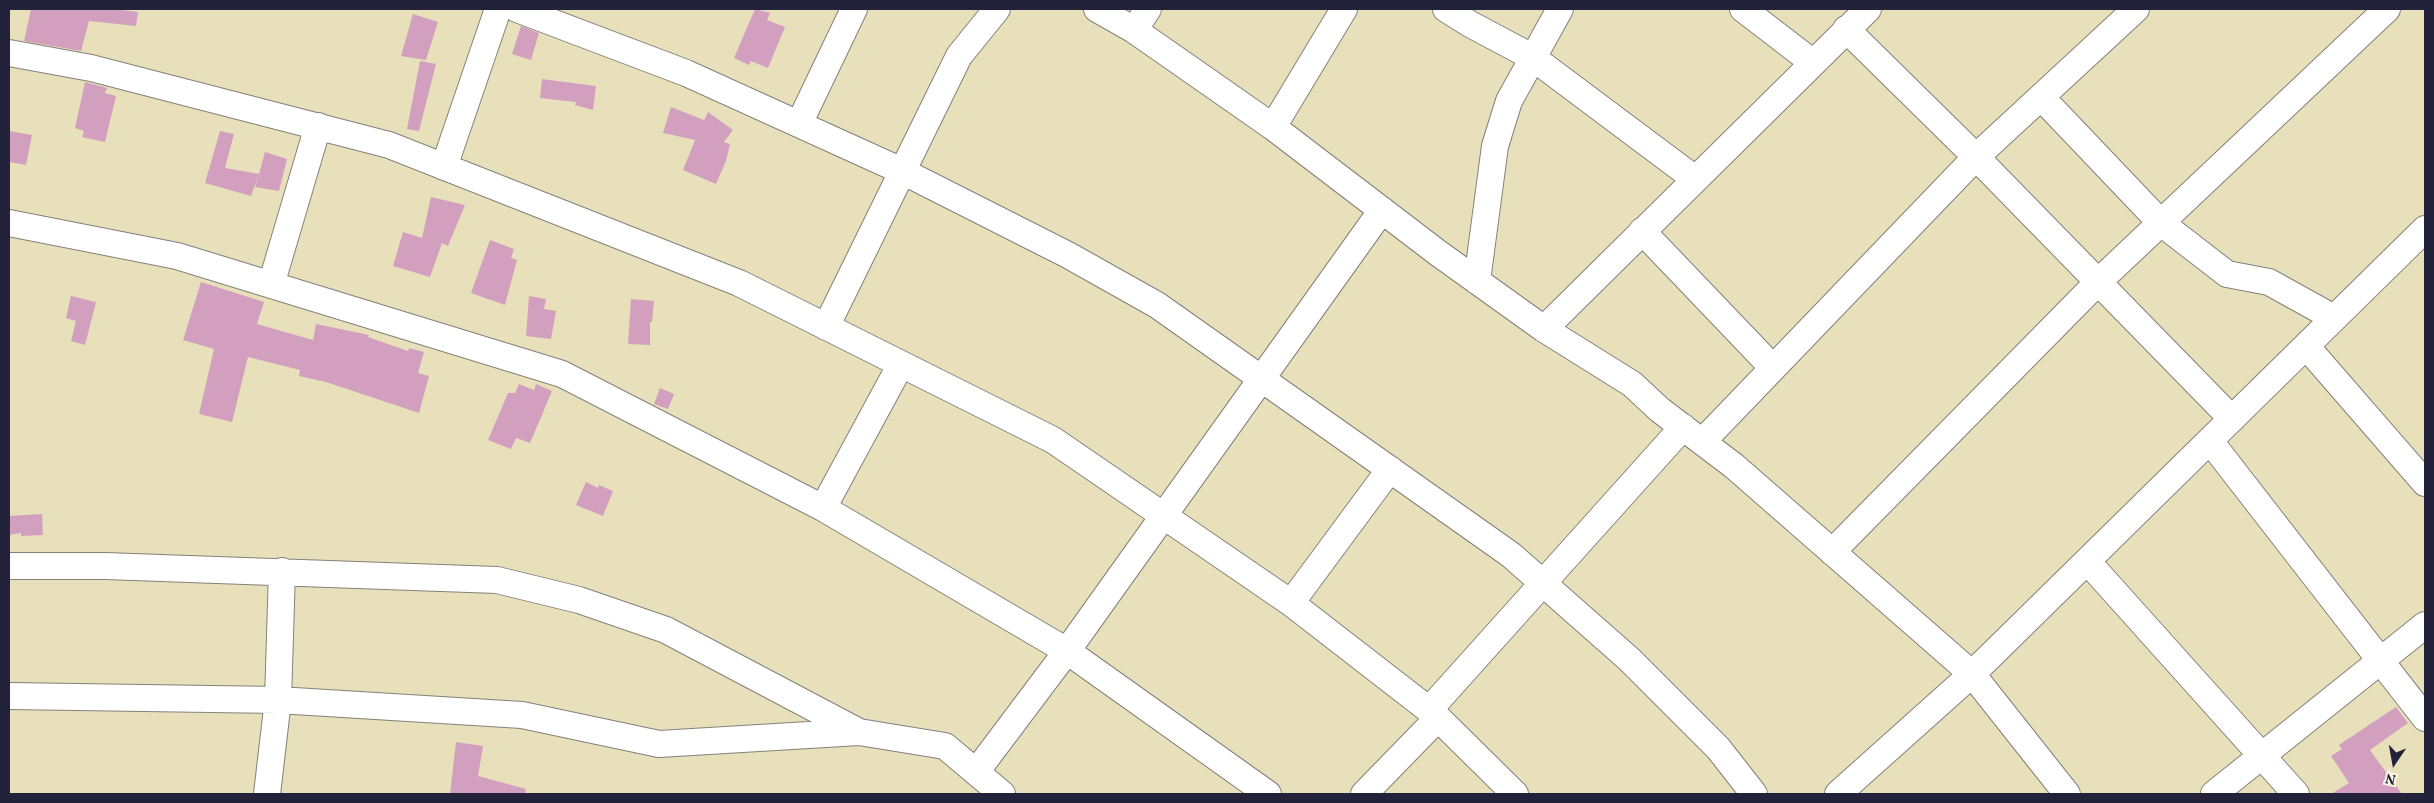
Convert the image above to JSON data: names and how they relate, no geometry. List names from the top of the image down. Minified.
{"north":"bottom"}
